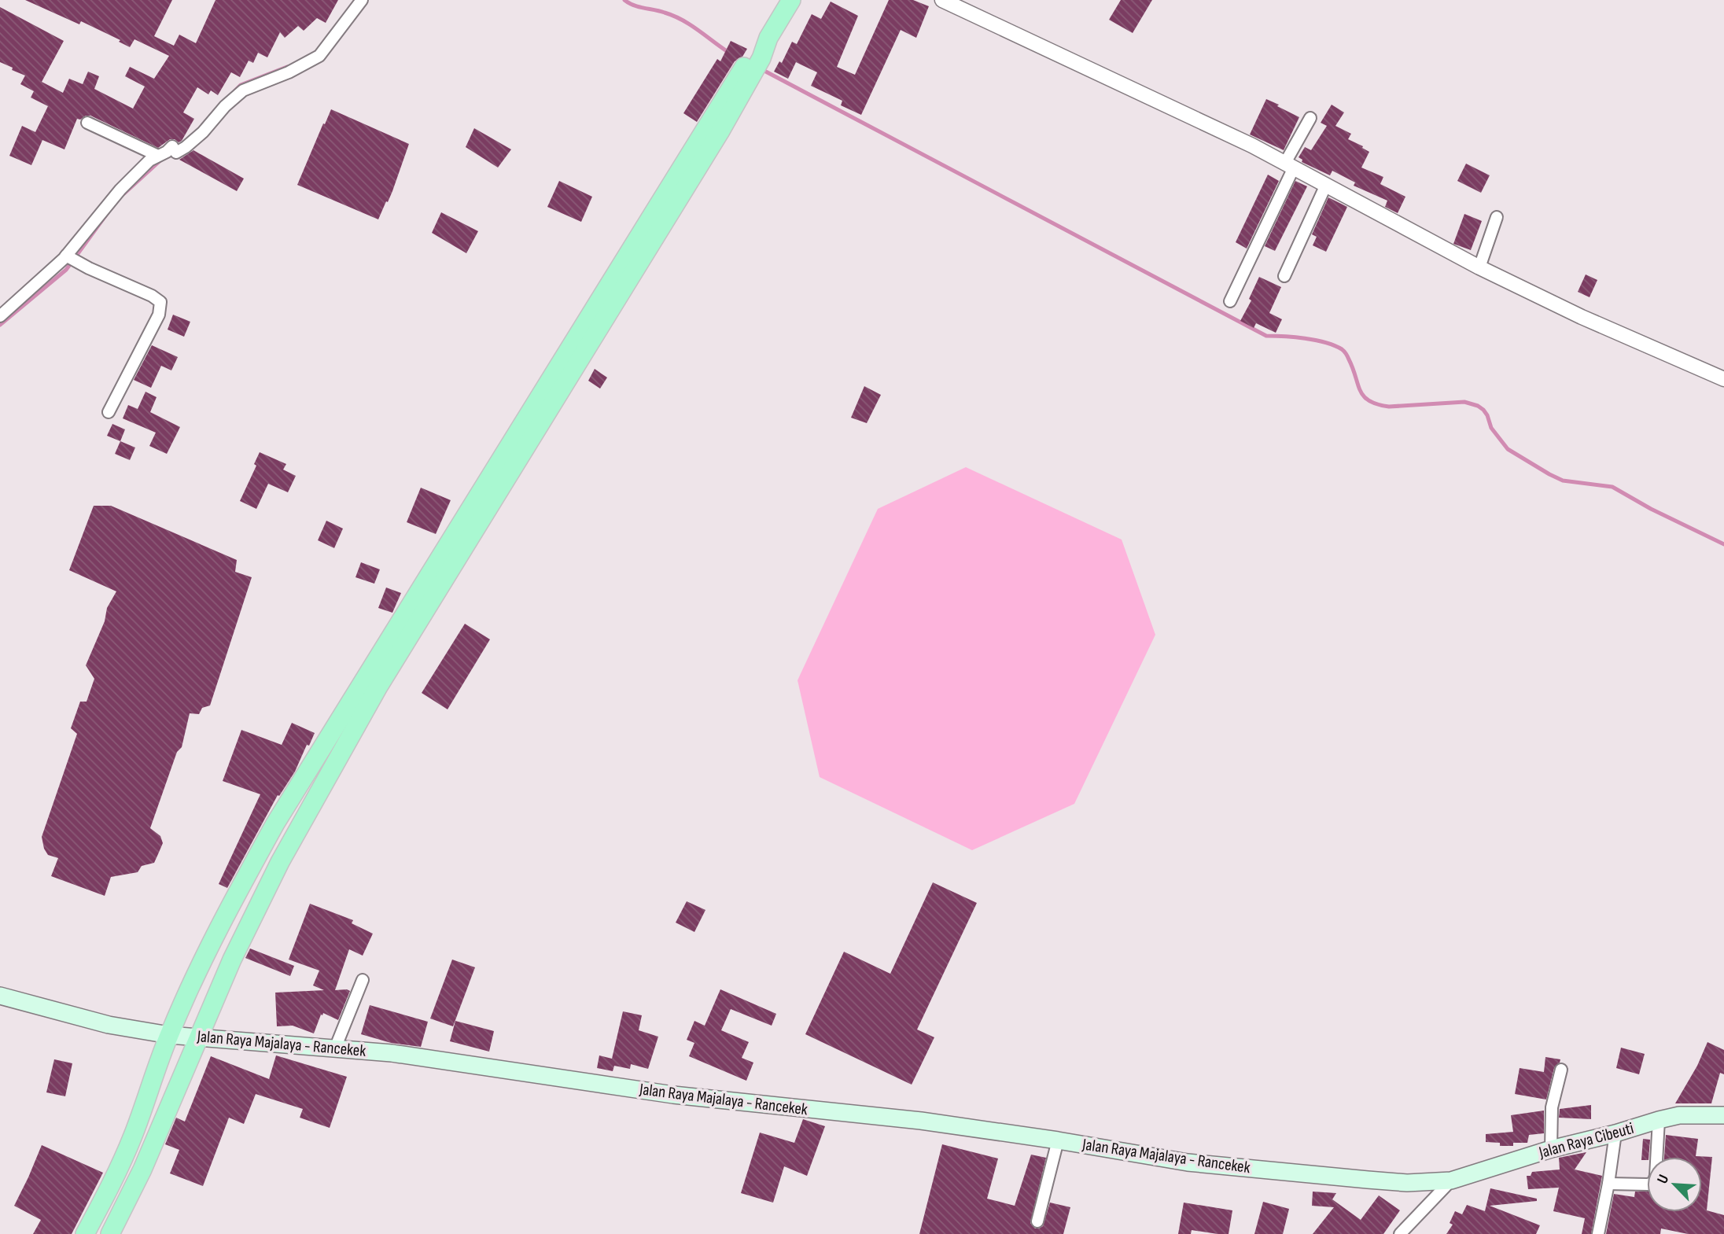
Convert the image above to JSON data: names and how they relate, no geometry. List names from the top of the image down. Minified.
{"streets":{"main road":["Jalan Raya Majalaya - Rancekek","Jalan Raya Cibeuti"]},"crossings":[["Jalan Raya Majalaya - Rancekek","Jalan Raya Cibeuti"]],"north":"top left"}
